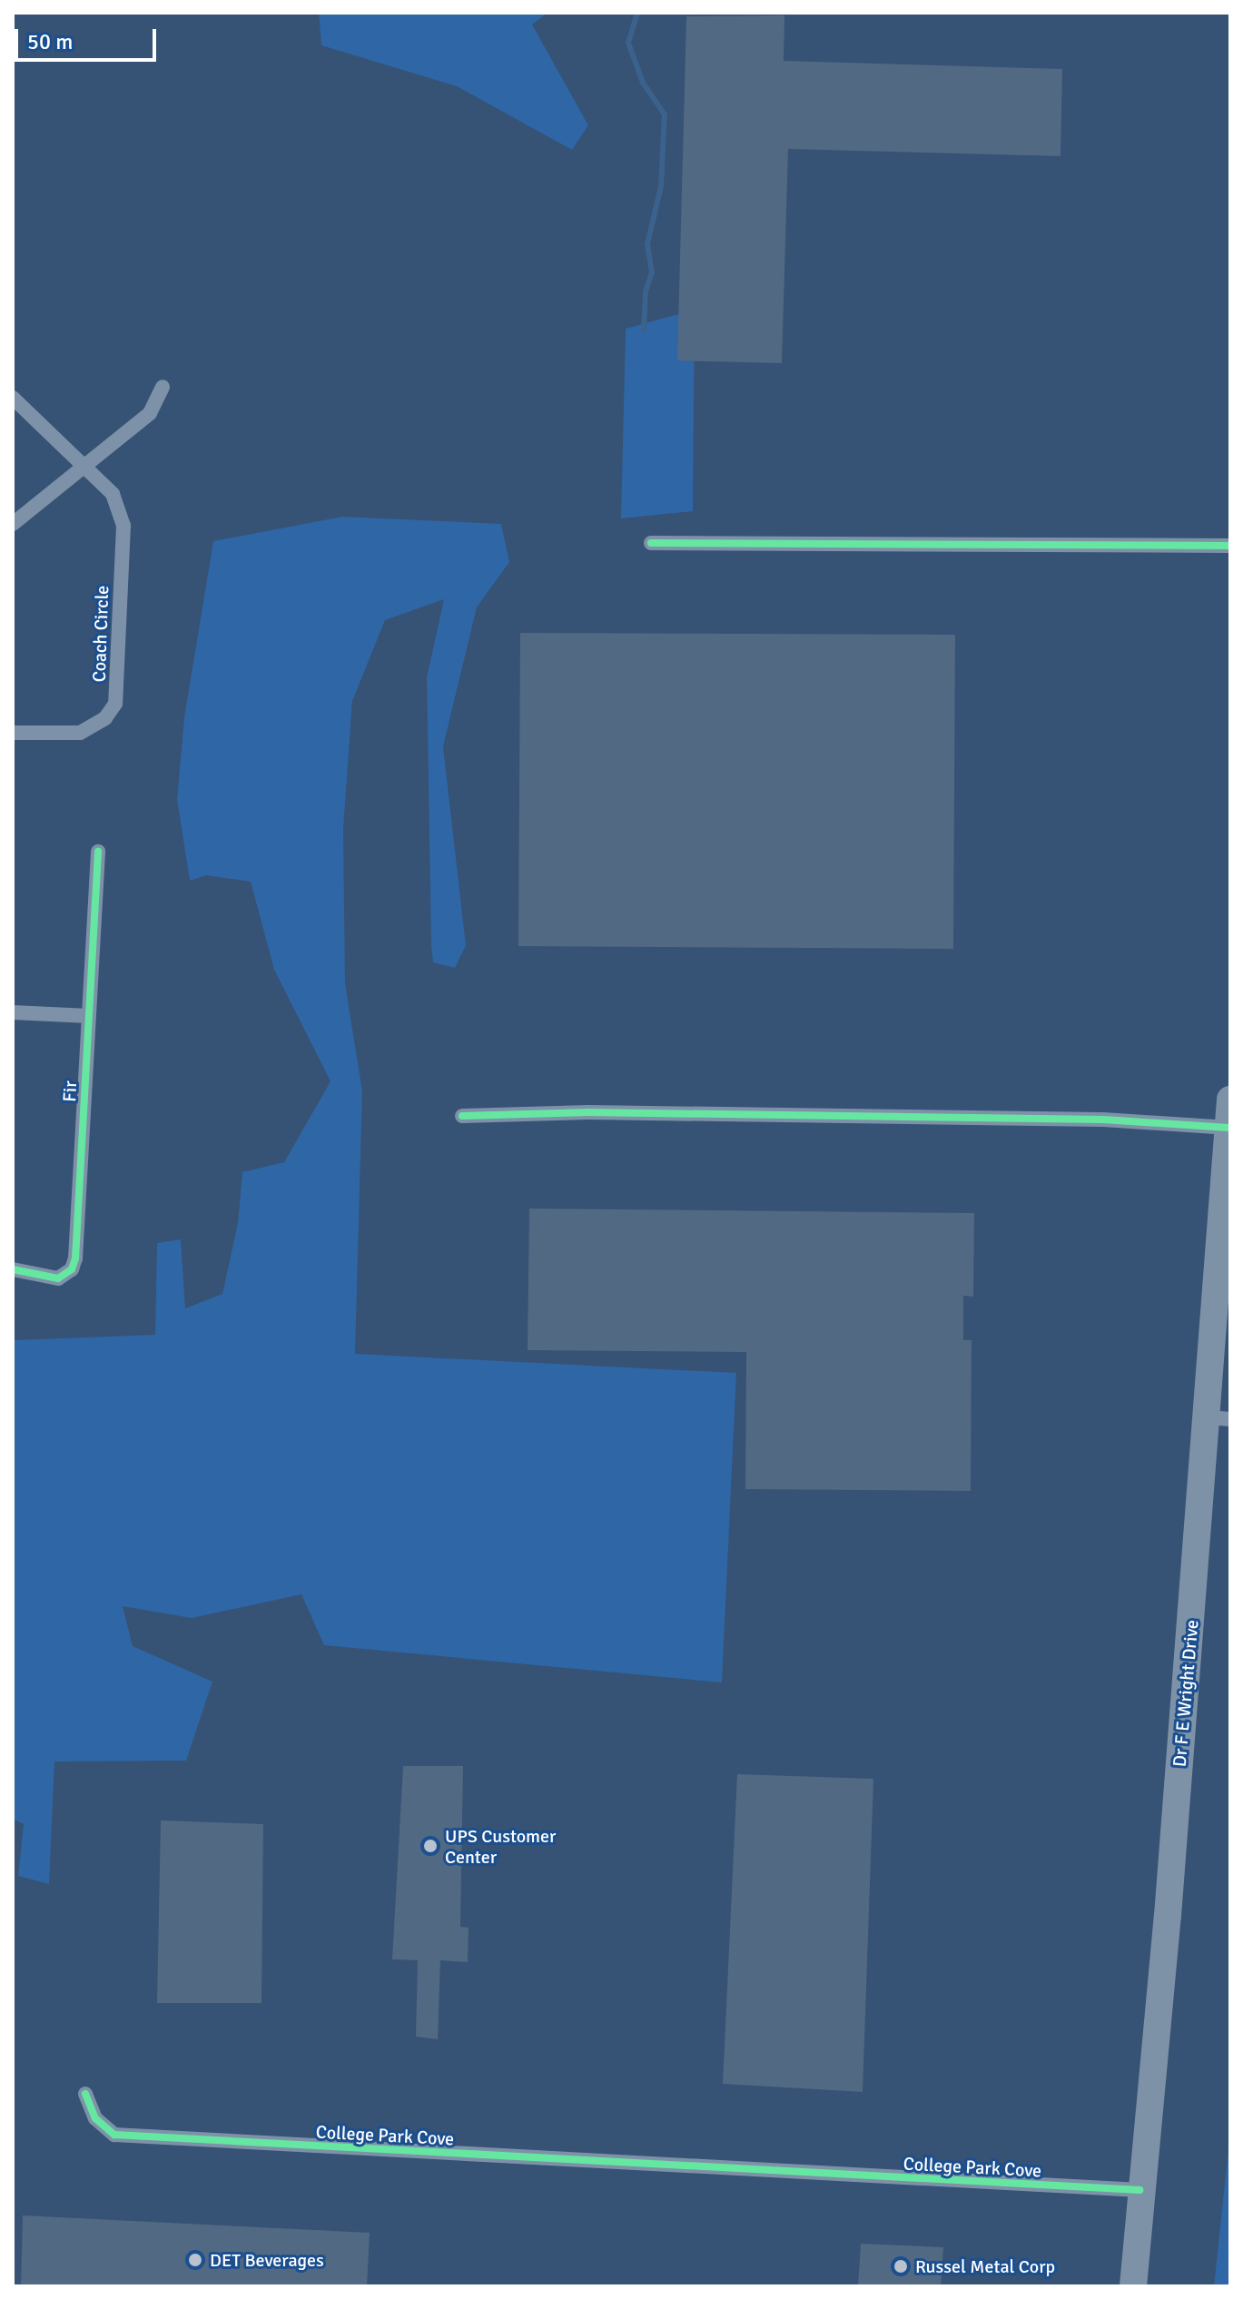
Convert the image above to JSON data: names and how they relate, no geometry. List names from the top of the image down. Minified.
{"streets":{"highway":["Dr F E Wright Drive"],"street":["Coach Circle","Fir","College Park Cove"]},"crossings":[["Dr F E Wright Drive","College Park Cove"]],"places":["UPS Customer Center","DET Beverages","Russel Metal Corp"],"scale_bar":"50 m"}
